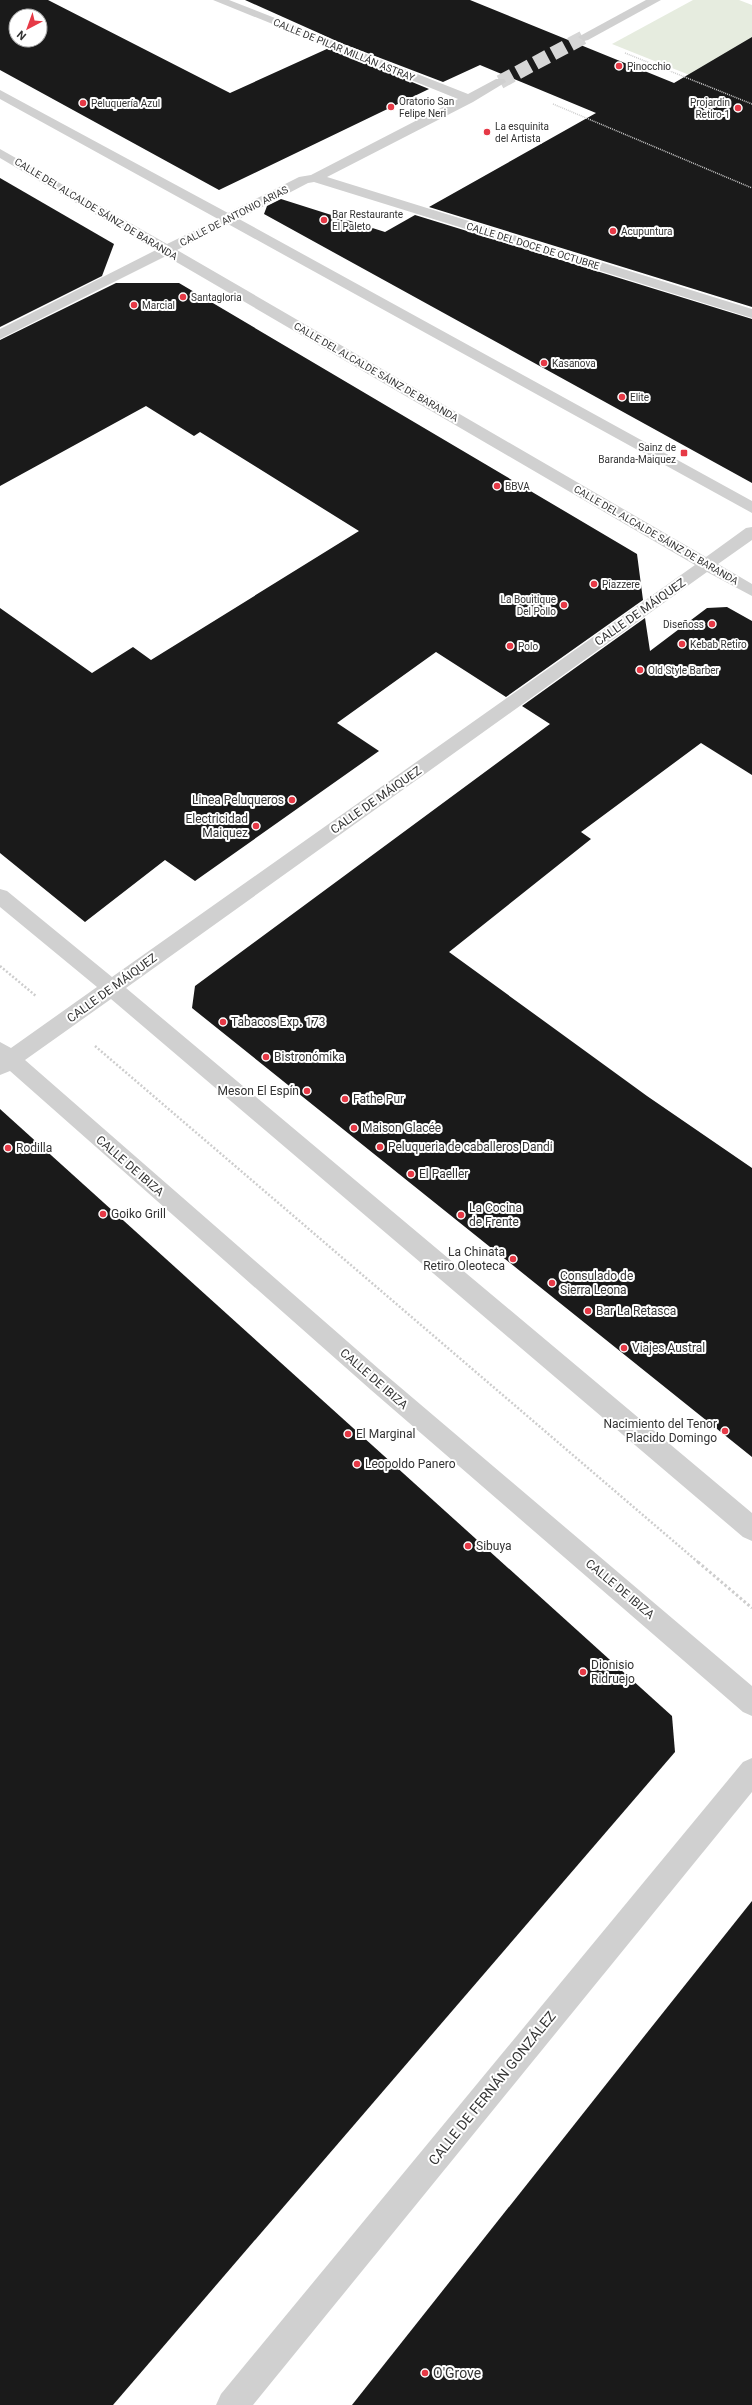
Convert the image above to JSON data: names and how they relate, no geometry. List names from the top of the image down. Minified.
{"streets":{"street":["CALLE DE PILAR MILLÁN ASTRAY","CALLE DEL ALCALDE SÁINZ DE BARANDA","CALLE DE ANTONIO ARIAS","CALLE DEL DOCE DE OCTUBRE","CALLE DE MÁIQUEZ","CALLE DE IBIZA","CALLE DE FERNÁN GONZÁLEZ"]},"crossings":[["CALLE DE PILAR MILLÁN ASTRAY","CALLE DE ANTONIO ARIAS"],["CALLE DEL ALCALDE SÁINZ DE BARANDA","CALLE DE ANTONIO ARIAS"],["CALLE DEL ALCALDE SÁINZ DE BARANDA","CALLE DE MÁIQUEZ"],["CALLE DE ANTONIO ARIAS","CALLE DEL DOCE DE OCTUBRE"],["CALLE DE MÁIQUEZ","CALLE DE IBIZA"]],"places":{"other":["Pinocchio","Peluquería Azul","Oratorio San Felipe Neri","Projardin Retiro-1","La esquinita del Artista","Bar Restaurante El Paleto","Acupuntura","Santagloria","Marcial","Kasanova","Elite","BBVA","Piazzere","La Bouitique Del Pollo","Diseñoss","Kebab Retiro","Polo","Old Style Barber","Linea Peluqueros","Electricidad Maiquez","Tabacos Exp. 173","Bistronómika","Meson El Espín","Fathe Pur","Maison Glacée","Peluqueria de caballeros Dandi","Rodilla","El Paeller","Goiko Grill","La Cocina de Frente","La Chinata Retiro Oleoteca","Consulado de Sierra Leona","Bar La Retasca","Viajes Austral","Nacimiento del Tenor Placido Domingo","El Marginal","Leopoldo Panero","Sibuya","Dionisio Ridruejo","O'Grove"],"transit":["Sainz de Baranda-Maiquez"]},"north":"bottom left"}
